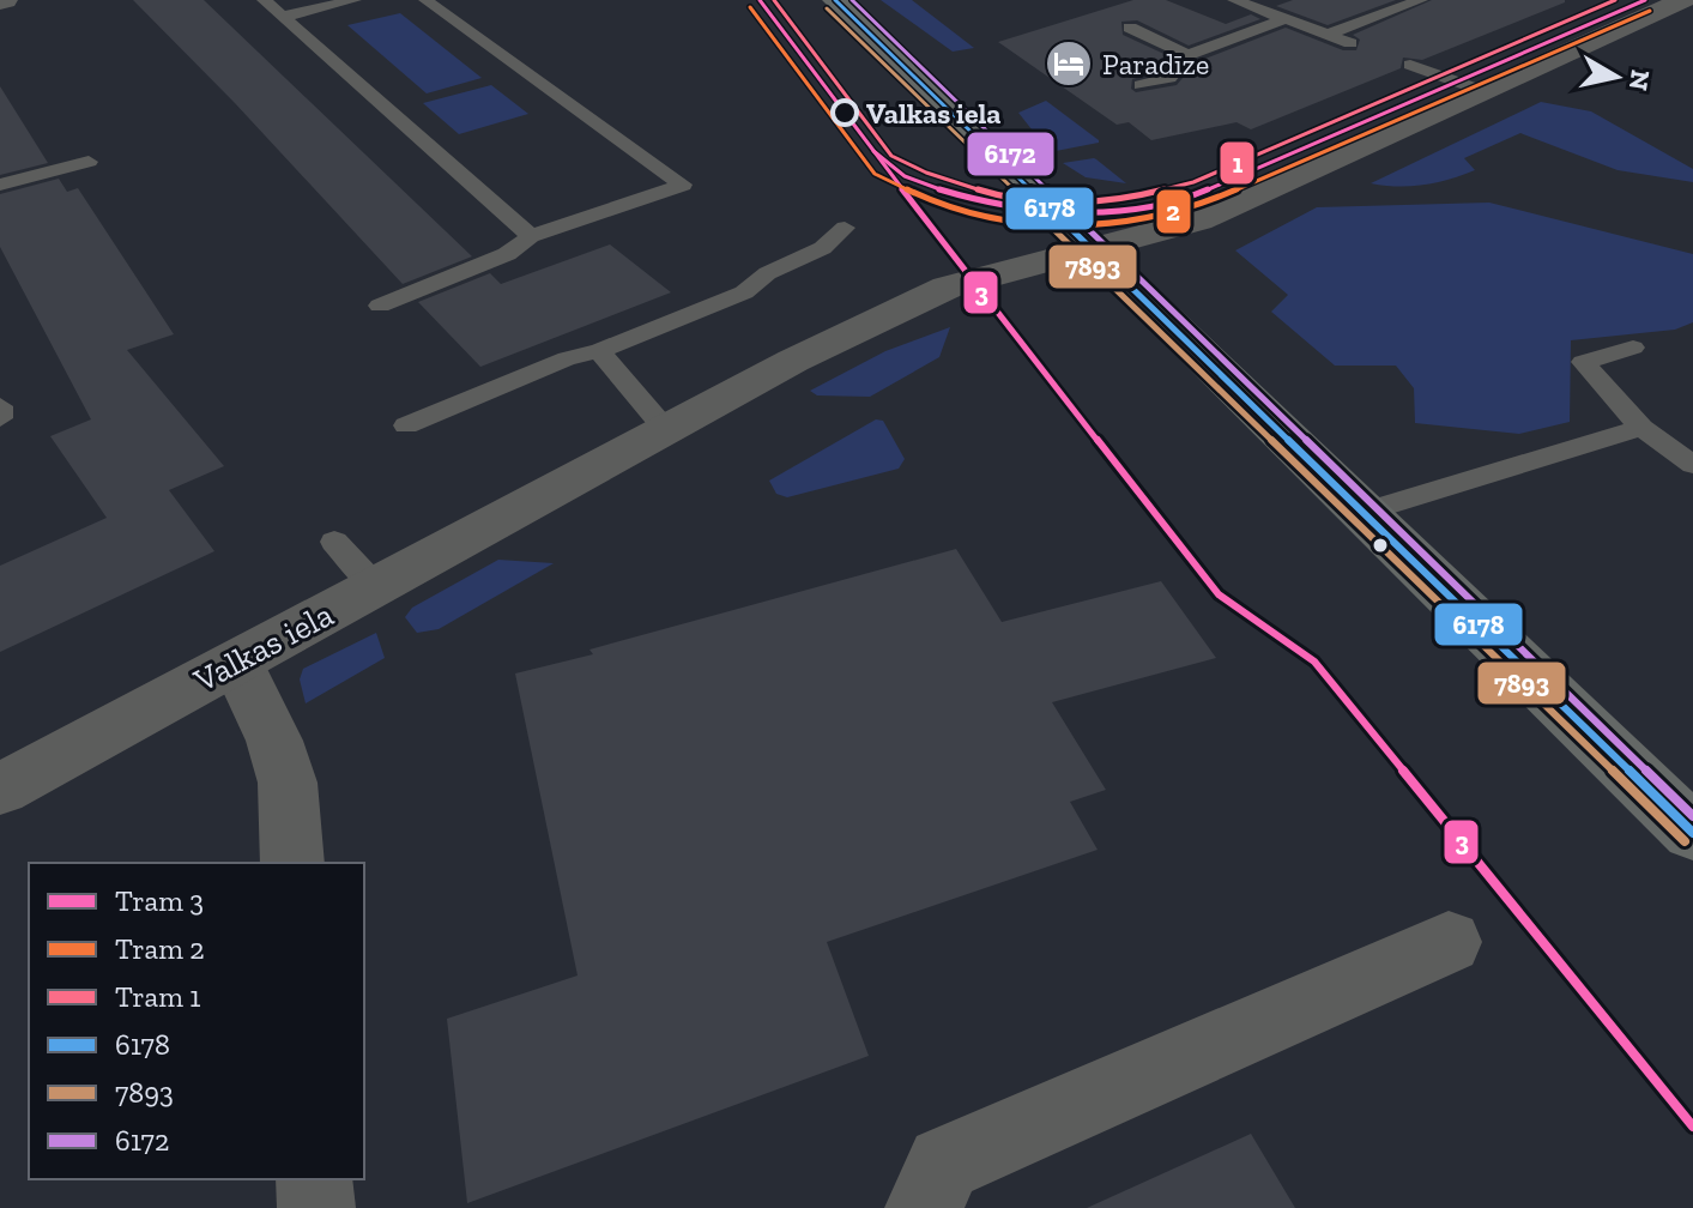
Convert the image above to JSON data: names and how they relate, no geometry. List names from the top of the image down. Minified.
{"streets":{"street":["Valkas iela"]},"places":{"hotel":["Paradīze"],"other":["Valkas iela"]},"lines":["tram line 3","tram line 1","transit line 6178","transit line 6172","tram line 2","transit line 7893"],"legend":["Tram 3","Tram 2","Tram 1","6178","7893","6172"],"north":"right"}
